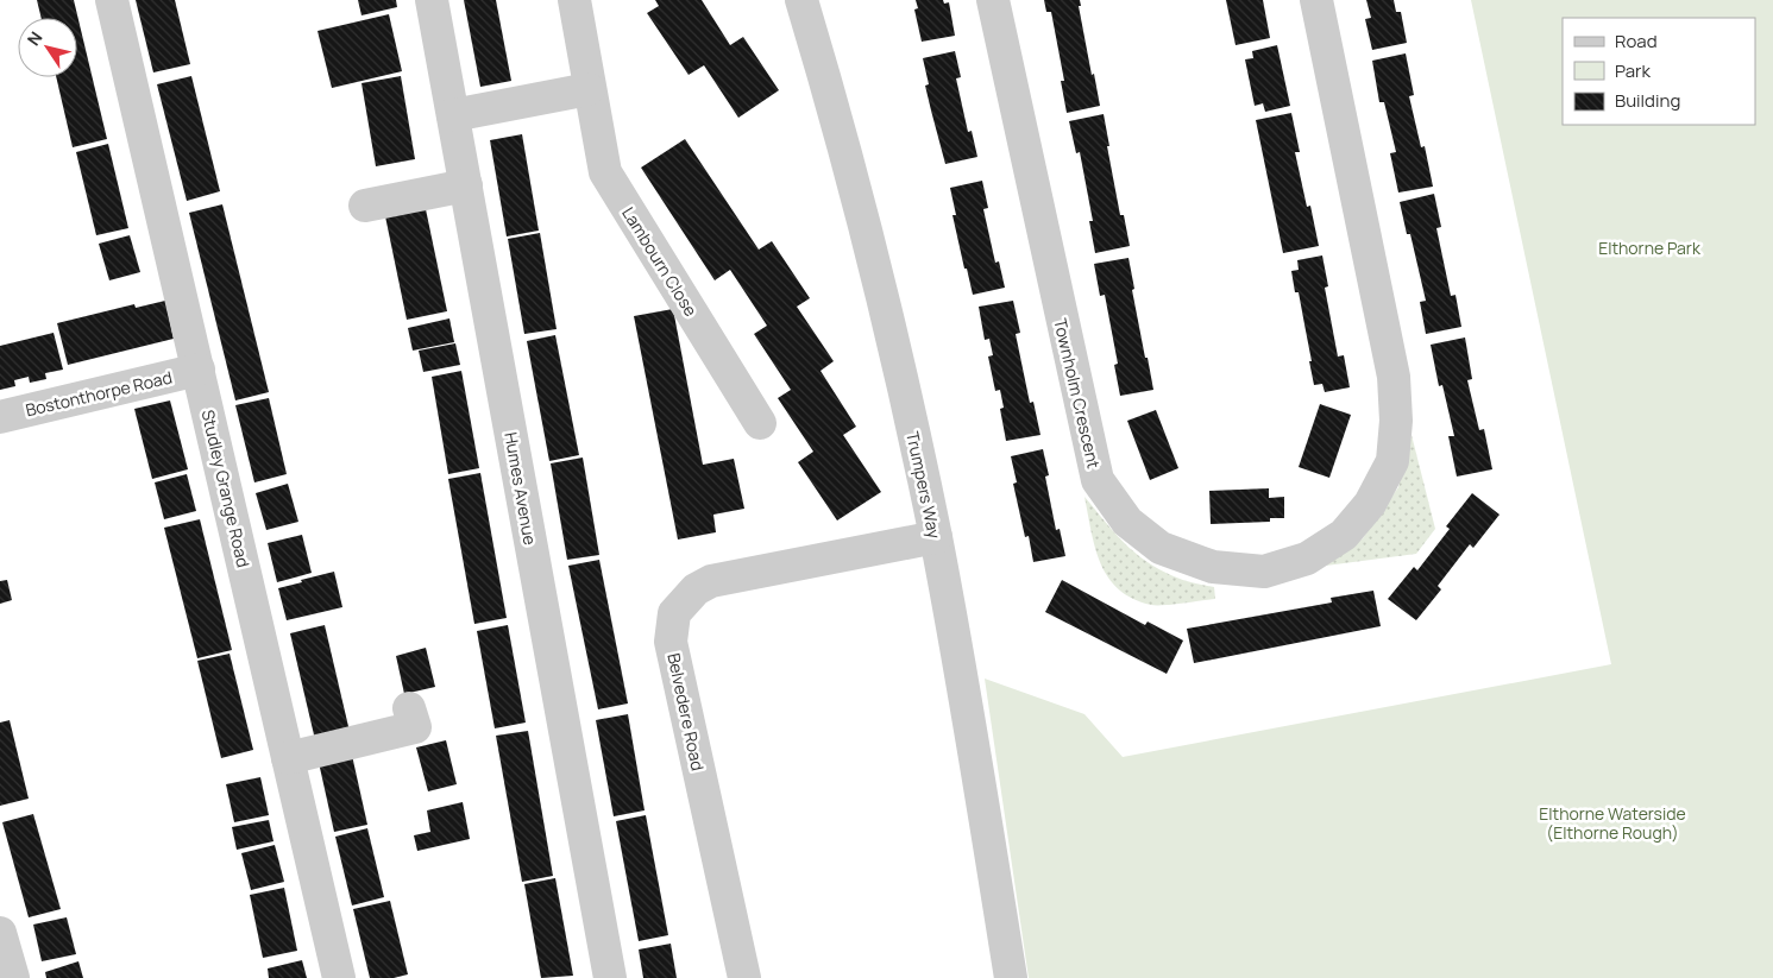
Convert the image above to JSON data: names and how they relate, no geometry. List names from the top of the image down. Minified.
{"streets":{"street":["Lambourn Close","Bostonthorpe Road","Townholm Crescent","Trumpers Way","Studley Grange Road","Humes Avenue","Belvedere Road"]},"crossings":[["Bostonthorpe Road","Studley Grange Road"],["Trumpers Way","Belvedere Road"]],"parks":["Elthorne Park","Elthorne Waterside (Elthorne Rough)"],"legend":["Road","Park","Building"],"north":"top left"}
